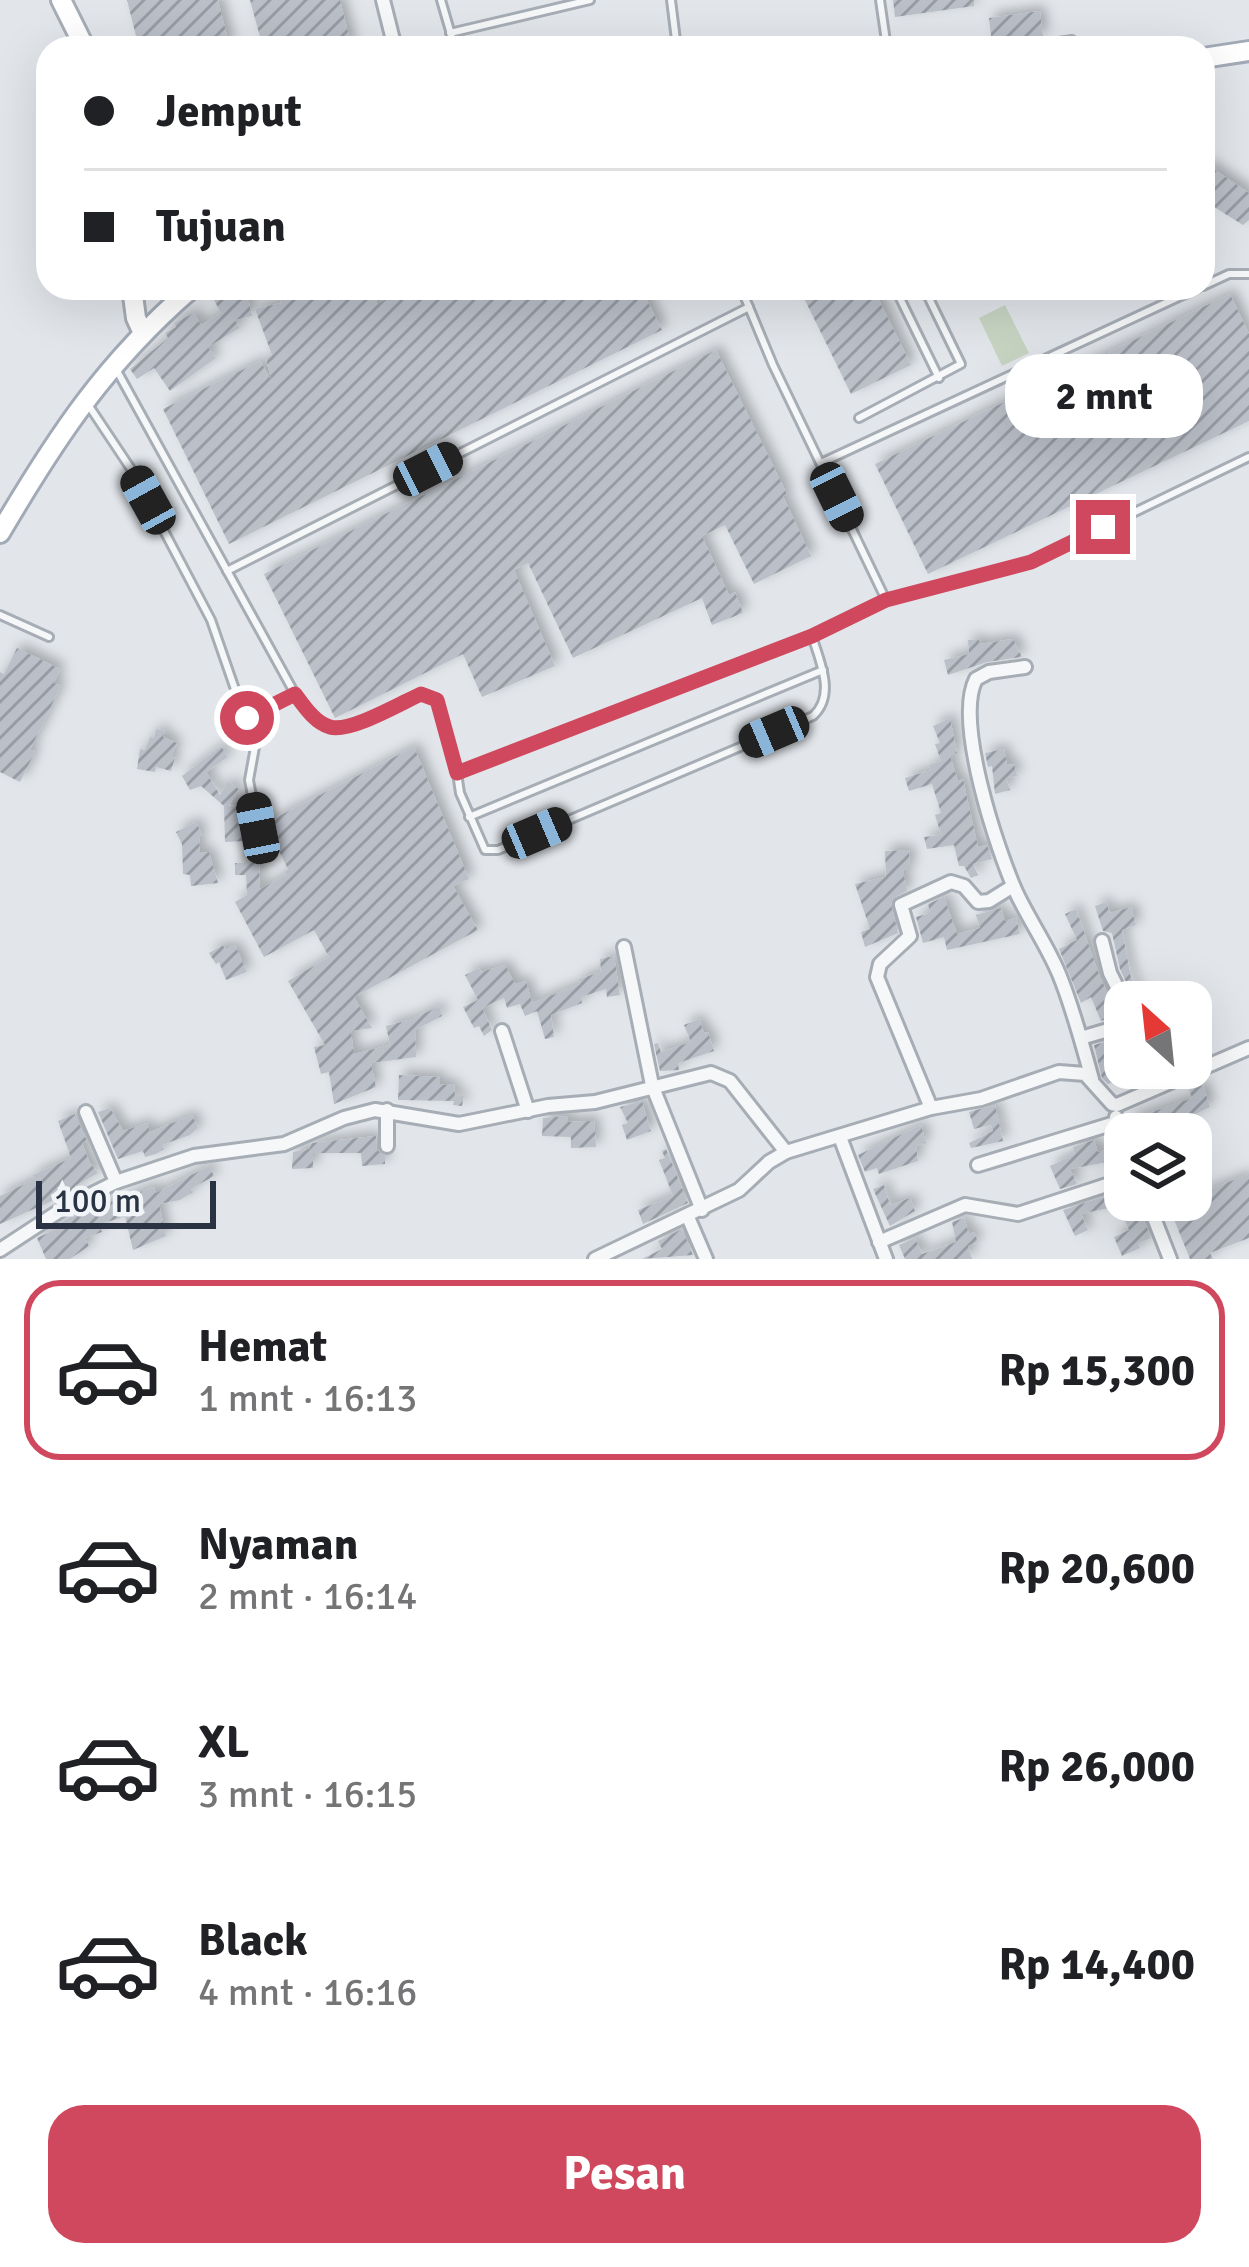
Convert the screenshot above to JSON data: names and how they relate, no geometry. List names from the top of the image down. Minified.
{"scale_bar":"100 m","north":"top left","page":{"banner":["Jemput","Tujuan"],"bubble":"2 mnt","scale":"100 m","list":[{"name":"Hemat","note":"1 mnt · 16:13","value":"Rp 15,300"},{"name":"Nyaman","note":"2 mnt · 16:14","value":"Rp 20,600"},{"name":"XL","note":"3 mnt · 16:15","value":"Rp 26,000"},{"name":"Black","note":"4 mnt · 16:16","value":"Rp 14,400"}],"buttons":"Pesan"}}
